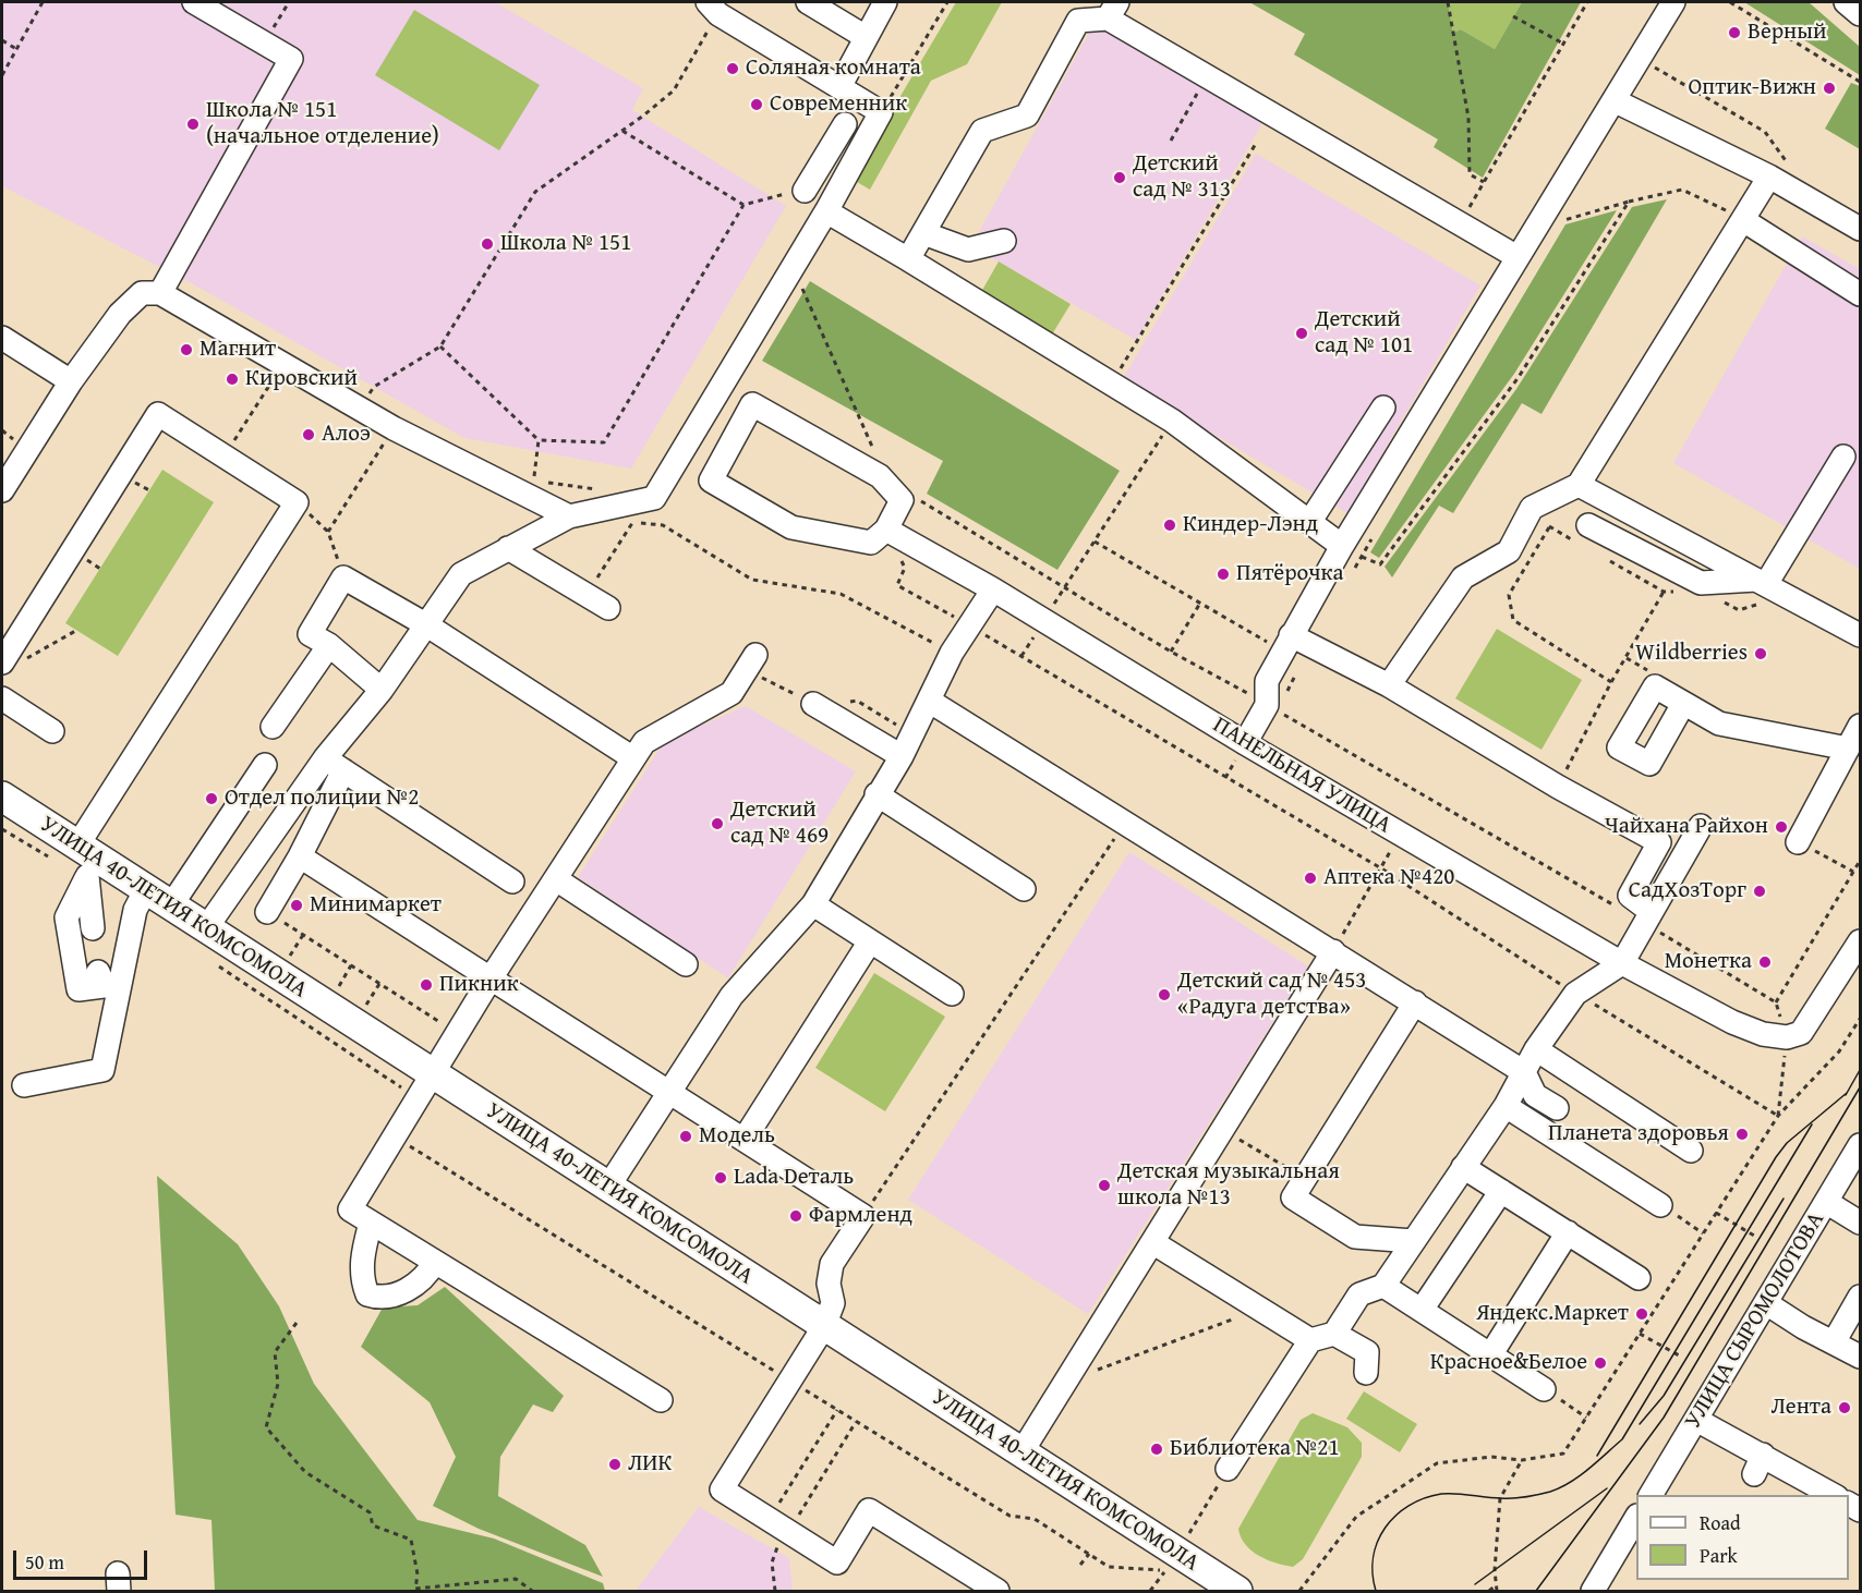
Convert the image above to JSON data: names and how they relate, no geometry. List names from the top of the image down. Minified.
{"streets":{"main road":["УЛИЦА 40-ЛЕТИЯ КОМСОМОЛА"],"street":["ПАНЕЛЬНАЯ УЛИЦА","УЛИЦА СЫРОМОЛОТОВА"]},"places":["Верный","Соляная комната","Оптик-Вижн","Современник","Школа № 151 (начальное отделение)","Детский сад № 313","Школа № 151","Детский сад № 101","Магнит","Кировский","Алоэ","Киндер-Лэнд","Пятёрочка","Wildberries","Отдел полиции №2","Детский сад № 469","Чайхана Райхон","Аптека №420","СадХозТорг","Минимаркет","Монетка","Пикник","Детский сад № 453 «Радуга детства»","Планета здоровья","Модель","Lada Dеталь","Детская музыкальная школа №13","Фармленд","Яндекс.Маркет","Красное&Белое","Лента","Библиотека №21","ЛИК"],"legend":["Road","Park"],"scale_bar":"50 m"}
